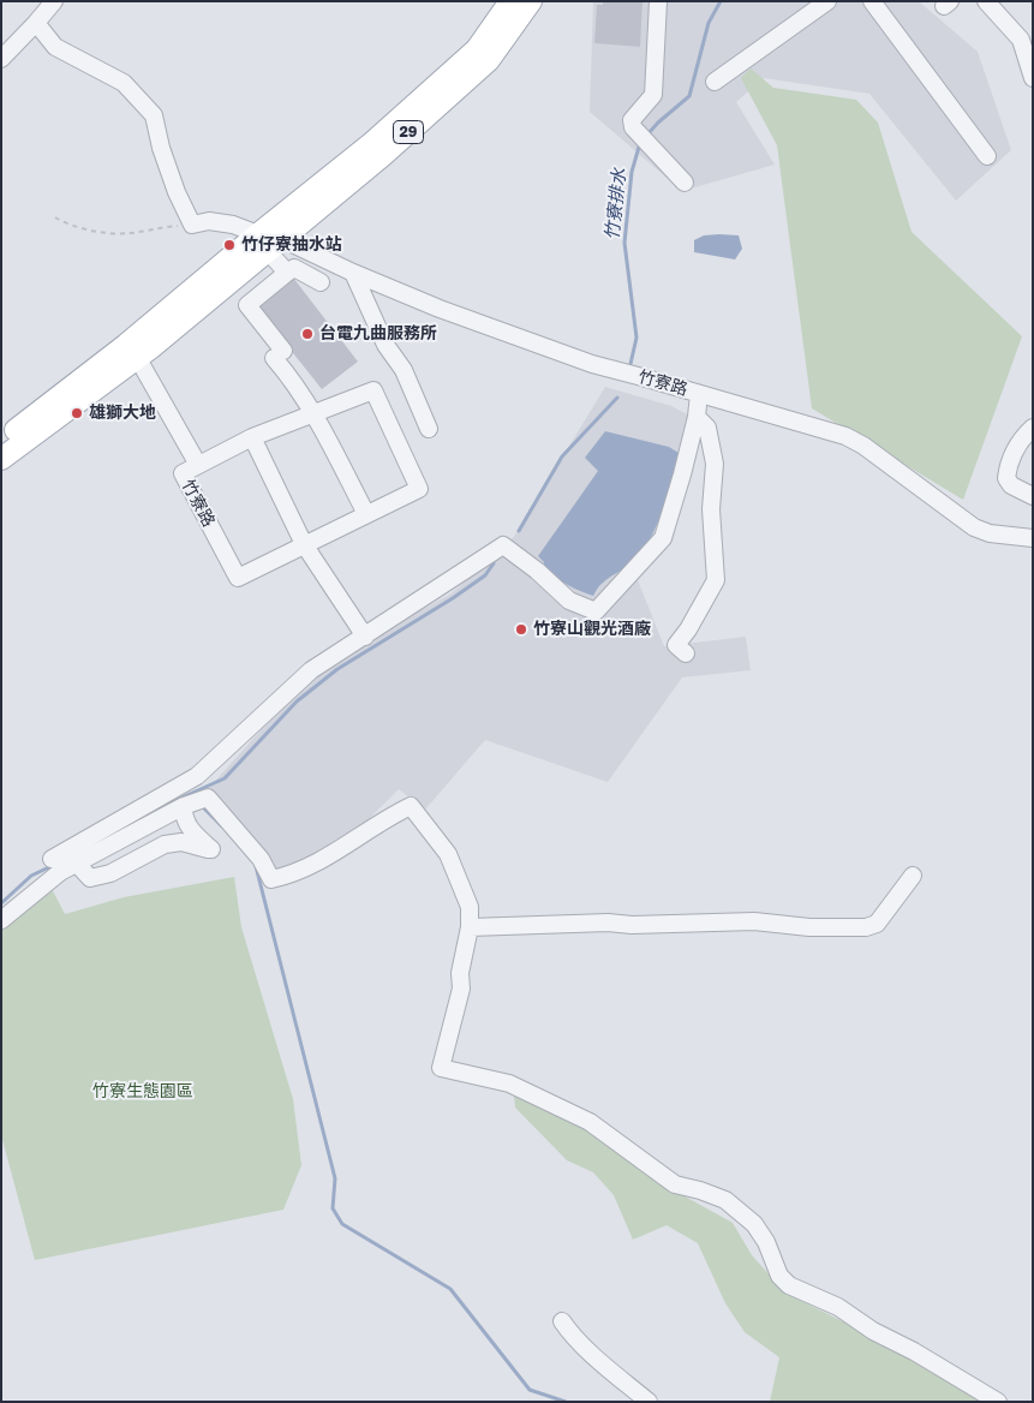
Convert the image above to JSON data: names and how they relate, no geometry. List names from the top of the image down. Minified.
{"streets":{"main road":["29"],"street":["竹寮路"]},"crossings":[["29","竹寮路"]],"water":["竹寮排水"],"parks":["竹寮生態園區"],"places":["竹仔寮抽水站","台電九曲服務所","雄獅大地","竹寮山觀光酒廠"]}
